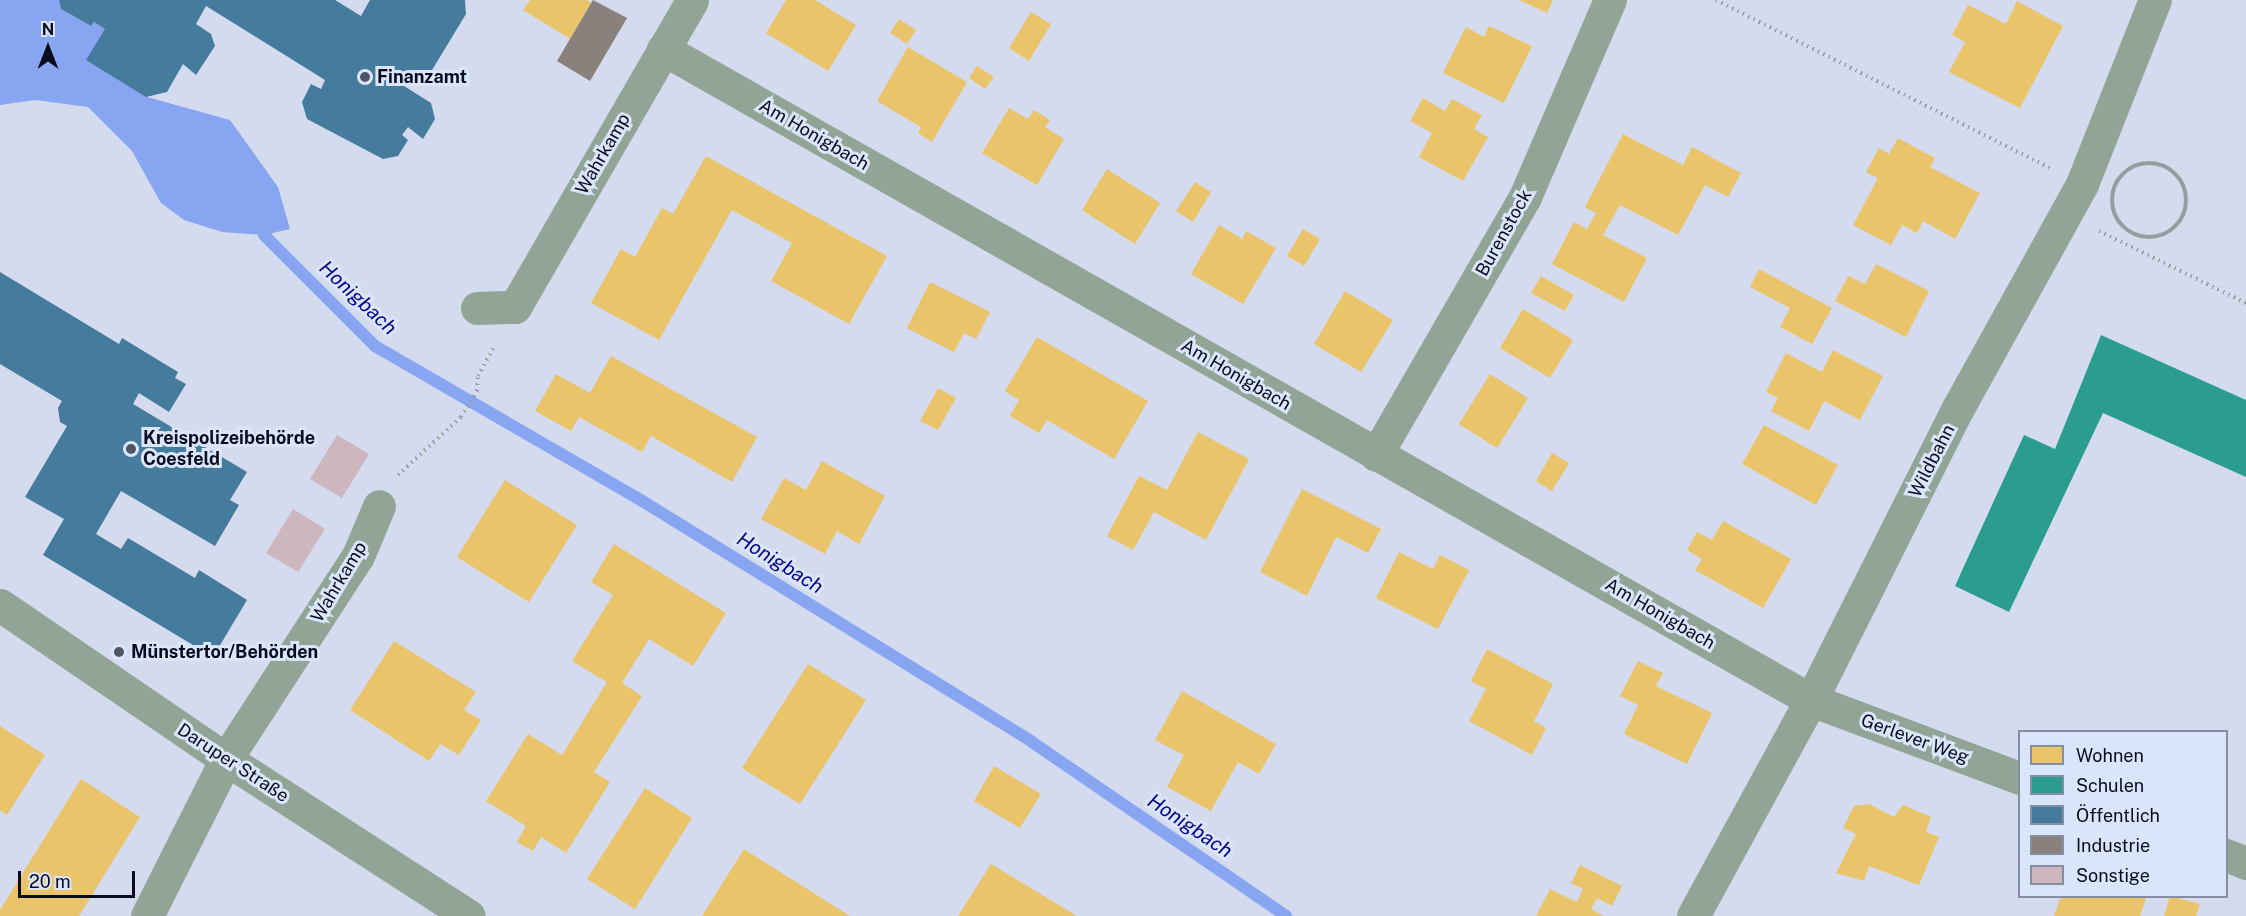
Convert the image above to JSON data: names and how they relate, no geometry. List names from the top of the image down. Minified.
{"streets":{"street":["Am Honigbach","Wahrkamp","Burenstock","Wildbahn","Gerlever Weg","Daruper Straße"]},"crossings":[["Am Honigbach","Wahrkamp"],["Am Honigbach","Burenstock"],["Am Honigbach","Wildbahn"],["Am Honigbach","Gerlever Weg"],["Wahrkamp","Daruper Straße"],["Wildbahn","Gerlever Weg"]],"water":["Honigbach"],"places":["Finanzamt","Kreispolizeibehörde Coesfeld","Münstertor/Behörden"],"legend":["Wohnen","Schulen","Öffentlich","Industrie","Sonstige"],"scale_bar":"20 m","north":"top"}
